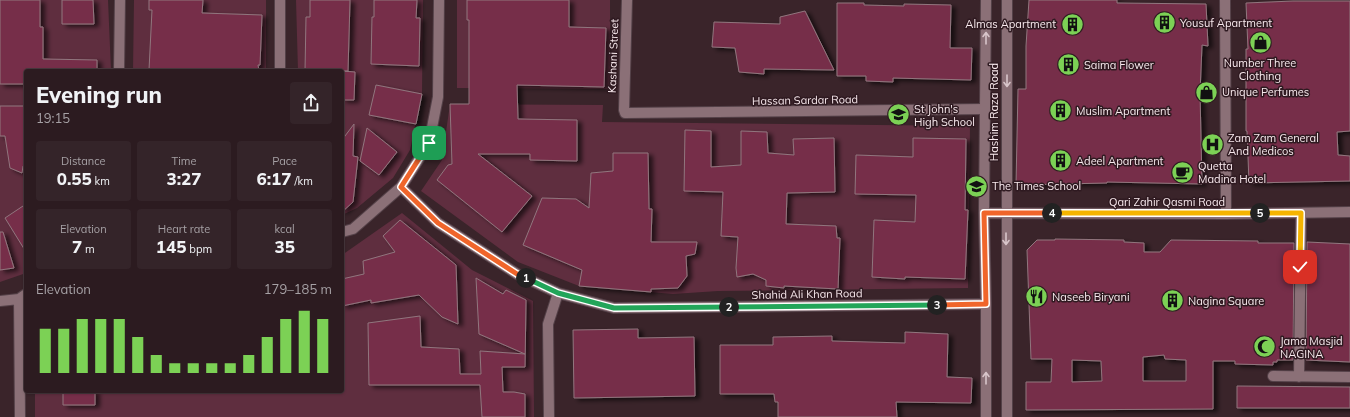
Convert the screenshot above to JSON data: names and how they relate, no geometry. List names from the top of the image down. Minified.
{"streets":{"street":["Kashani Street","Hassan Sardar Road","Hashim Raza Road","Qari Zahir Qasmi Road","Shahid Ali Khan Road"]},"crossings":[["Kashani Street","Hassan Sardar Road"],["Hassan Sardar Road","Hashim Raza Road"],["Hashim Raza Road","Qari Zahir Qasmi Road"],["Hashim Raza Road","Shahid Ali Khan Road"]],"places":{"building":["Yousuf Apartment","Almas Apartment","Saima Flower","Muslim Apartment","Adeel Apartment","Nagina Square"],"shop":["Number Three Clothing","Unique Perfumes"],"school or university":["St John's High School","The Times School"],"hospital":["Zam Zam General And Medicos"],"cafe":["Quetta Madina Hotel"],"restaurant":["Naseeb Biryani"],"mosque":["Jama Masjid NAGINA"]},"page":{"heading":["Evening run","19:15"],"stats":[["Distance","0.55 km"],["Time","3:27"],["Pace","6:17 /km"],["Elevation","7 m"],["Heart rate","145 bpm"],["kcal","35"]],"pins":["4","5","1","3","2"],"chart":["Elevation","179–185 m"]}}
